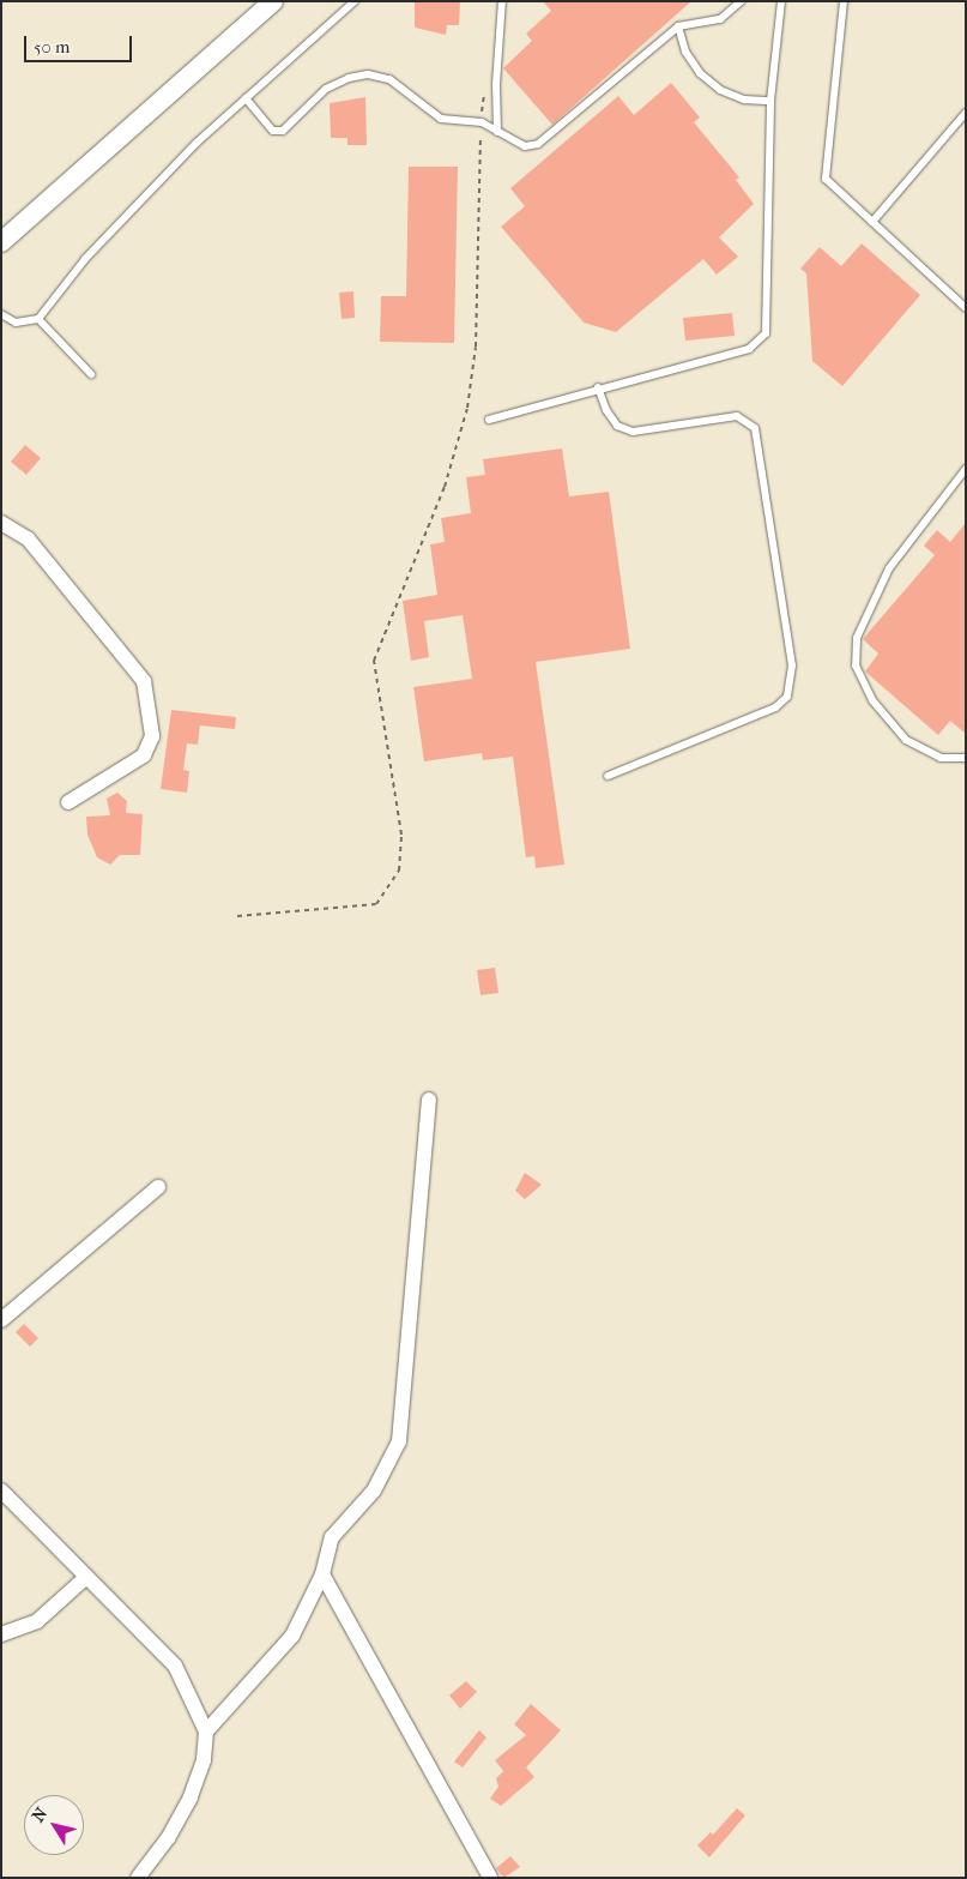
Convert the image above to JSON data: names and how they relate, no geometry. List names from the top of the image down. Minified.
{"scale_bar":"50 m","north":"top left"}
